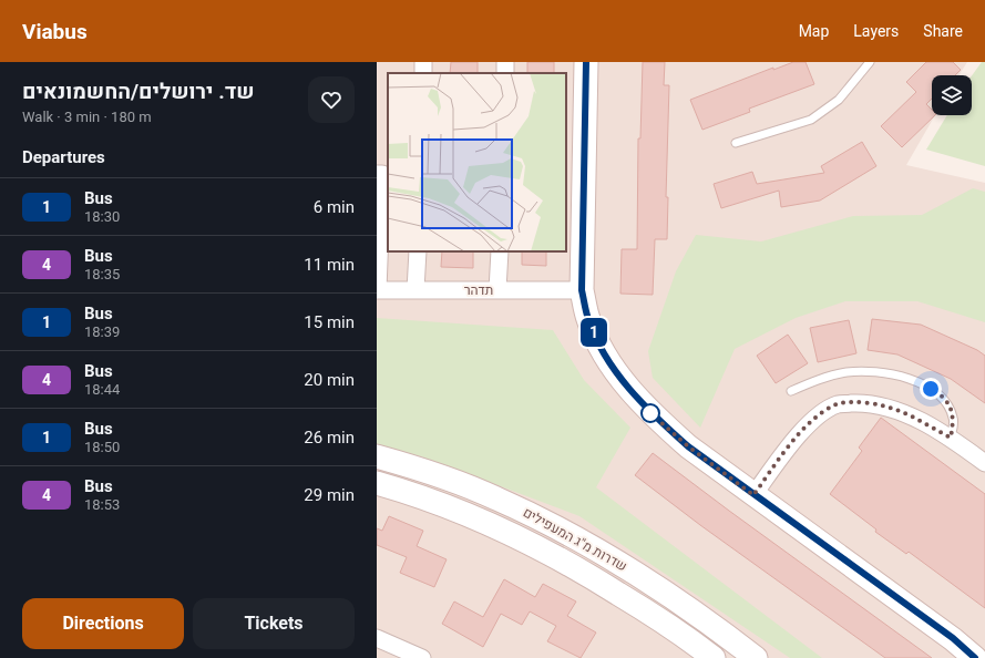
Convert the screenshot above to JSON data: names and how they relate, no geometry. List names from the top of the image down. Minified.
{"streets":{"main road":["שדרות מ\"ג המעפילים"],"street":["תדהר"]},"lines":["bus line 1"],"page":{"header":"Viabus","nav":["Map","Layers","Share"],"heading":[["שד. ירושלים/החשמונאים","Walk · 3 min · 180 m"],"Departures"],"on_map":"1","list":[{"mark":"1","name":"Bus","note":"18:30","value":"6 min"},{"mark":"4","name":"Bus","note":"18:35","value":"11 min"},{"mark":"1","name":"Bus","note":"18:39","value":"15 min"},{"mark":"4","name":"Bus","note":"18:44","value":"20 min"},{"mark":"1","name":"Bus","note":"18:50","value":"26 min"},{"mark":"4","name":"Bus","note":"18:53","value":"29 min"}],"buttons":["Directions","Tickets"]}}
